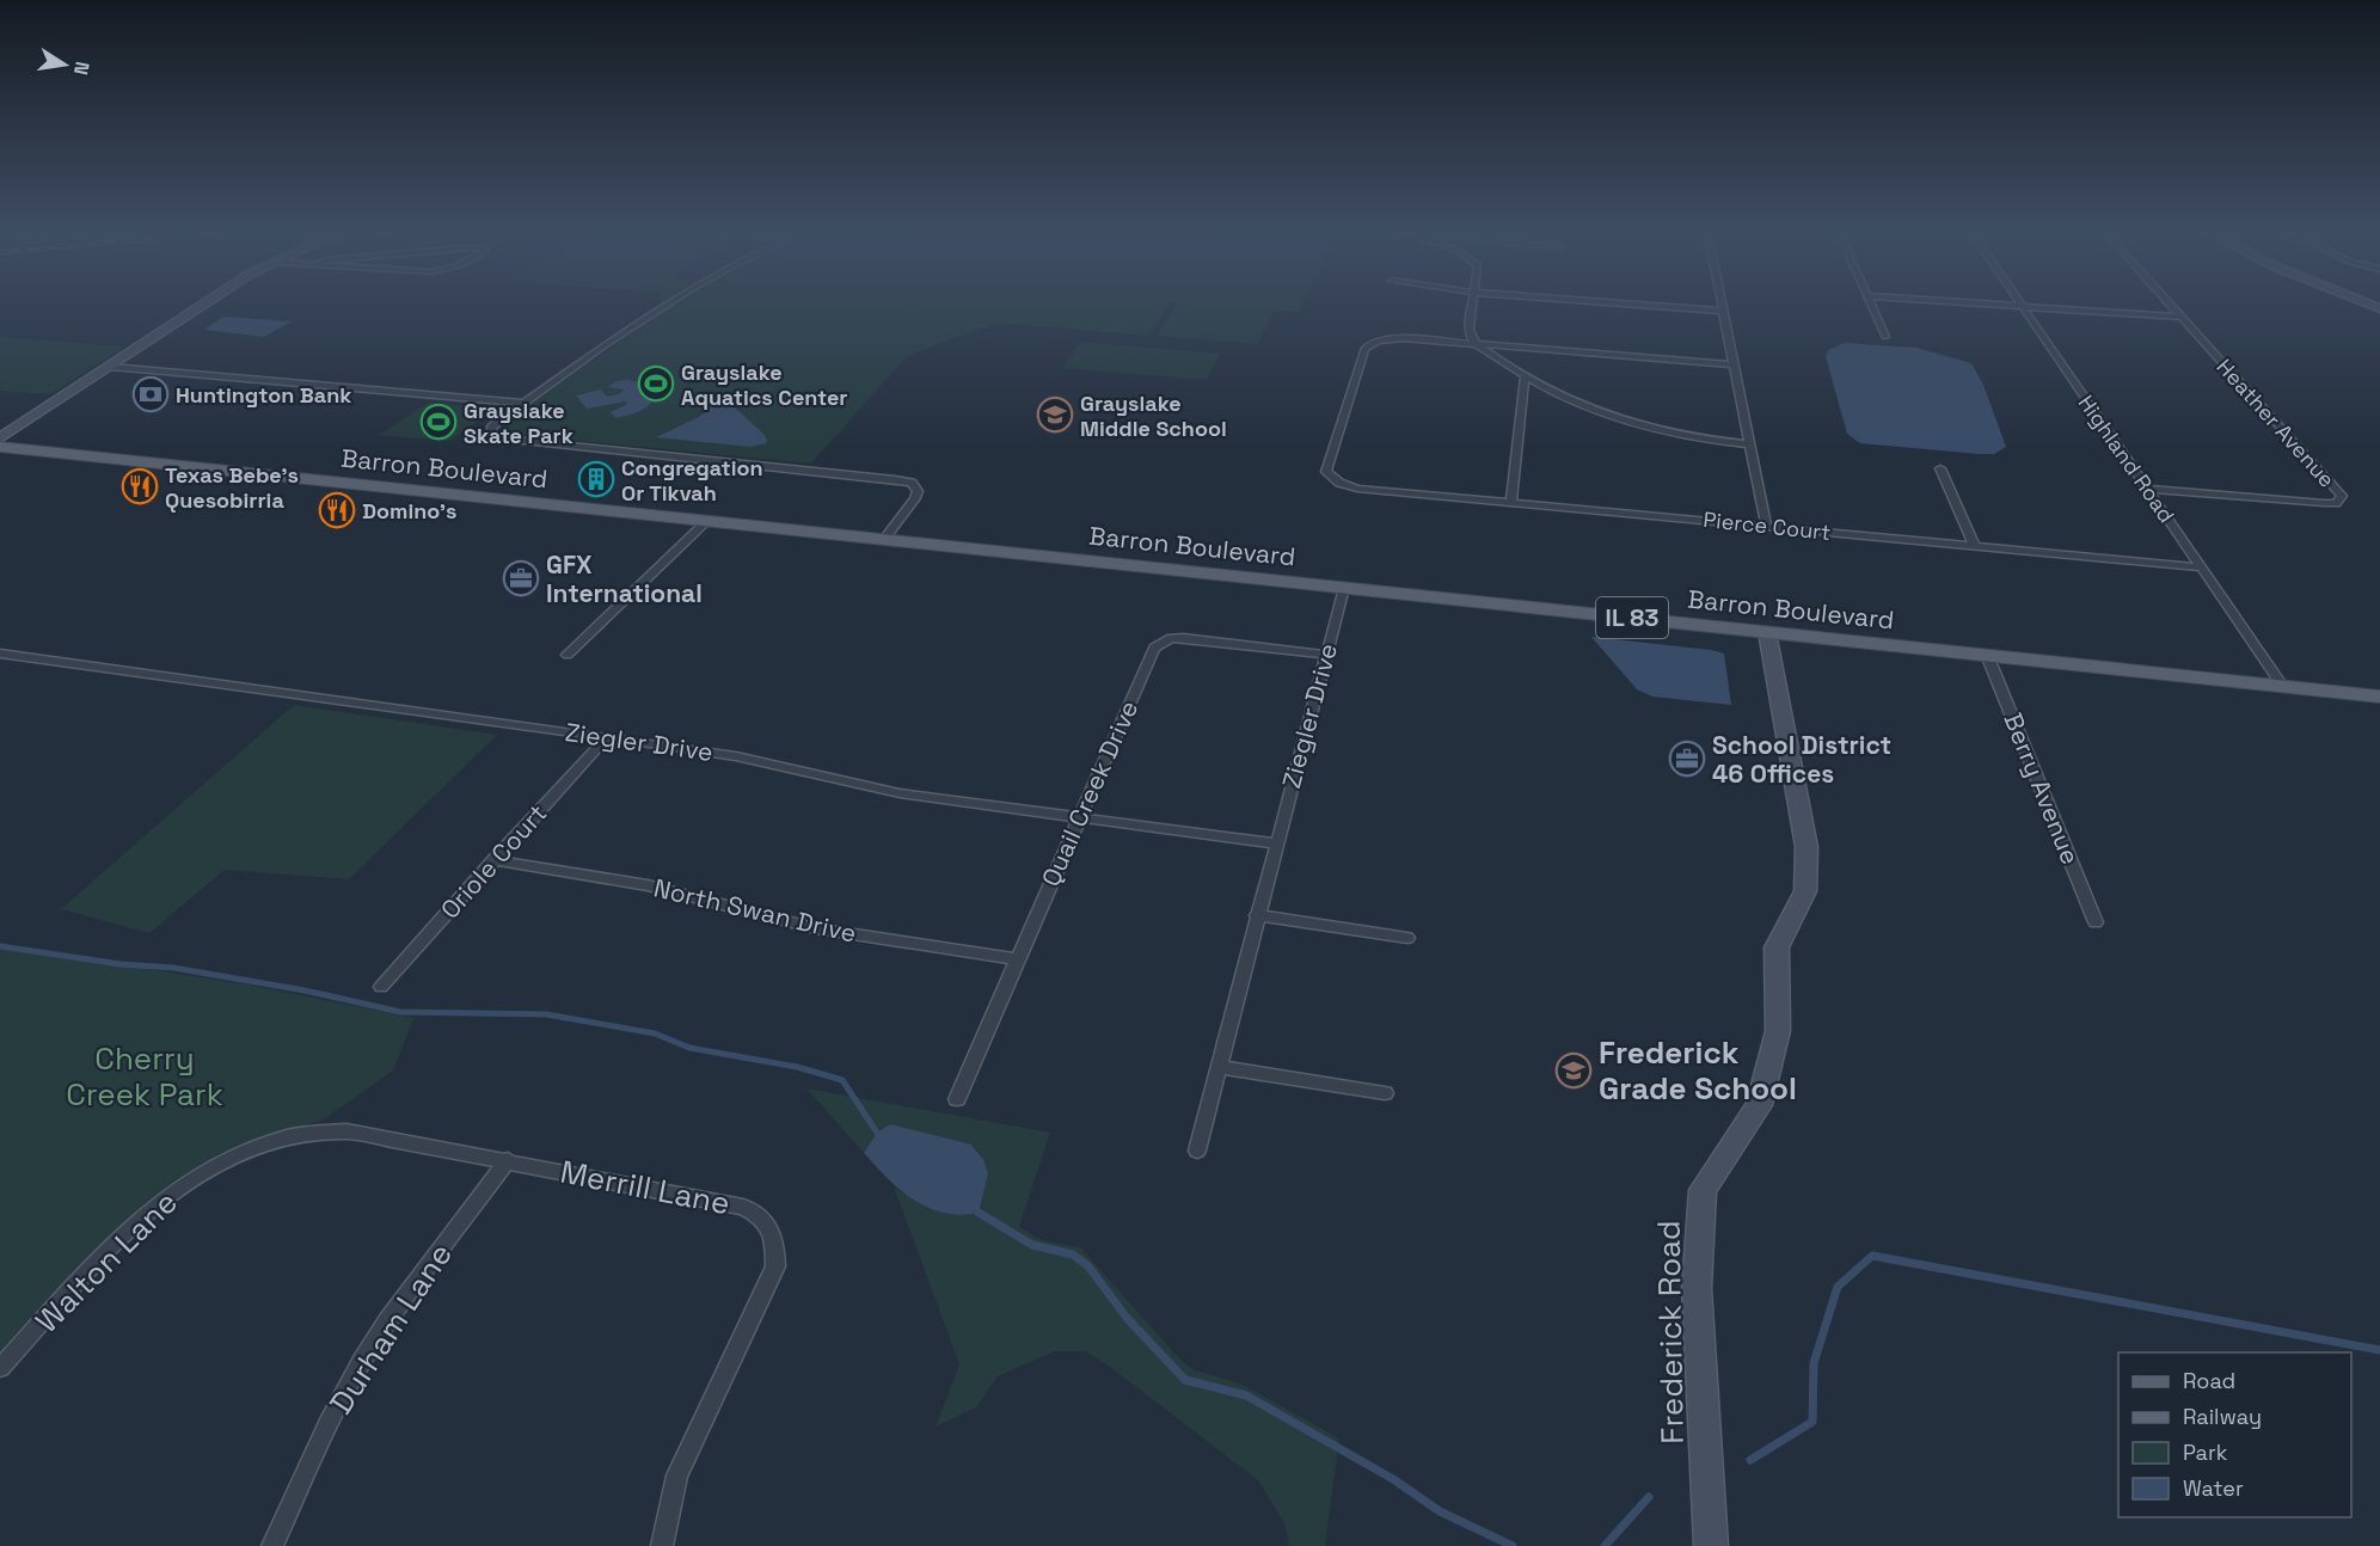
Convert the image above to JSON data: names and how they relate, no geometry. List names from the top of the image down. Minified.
{"streets":{"main road":["Barron Boulevard","IL 83"],"street":["Heather Avenue","Highland Road","Pierce Court","Ziegler Drive","Berry Avenue","Quail Creek Drive","Oriole Court","North Swan Drive","Merrill Lane","Walton Lane","Durham Lane","Frederick Road"]},"crossings":[["Heather Avenue","Highland Road"],["Highland Road","Barron Boulevard"],["Highland Road","Pierce Court"],["Barron Boulevard","Ziegler Drive"],["Barron Boulevard","Berry Avenue"],["Barron Boulevard","Frederick Road"],["Ziegler Drive","Quail Creek Drive"],["Ziegler Drive","Oriole Court"],["Quail Creek Drive","North Swan Drive"],["Oriole Court","North Swan Drive"],["Merrill Lane","Walton Lane"],["Merrill Lane","Durham Lane"]],"parks":["Cherry Creek Park"],"places":{"sports":["Grayslake Aquatics Center","Grayslake Skate Park"],"bank":["Huntington Bank"],"school or university":["Grayslake Middle School","Frederick Grade School"],"building":["Congregation Or Tikvah"],"restaurant":["Texas Bebe's Quesobirria","Domino's"],"office":["GFX International","School District 46 Offices"]},"legend":["Road","Railway","Park","Water"],"north":"right"}
